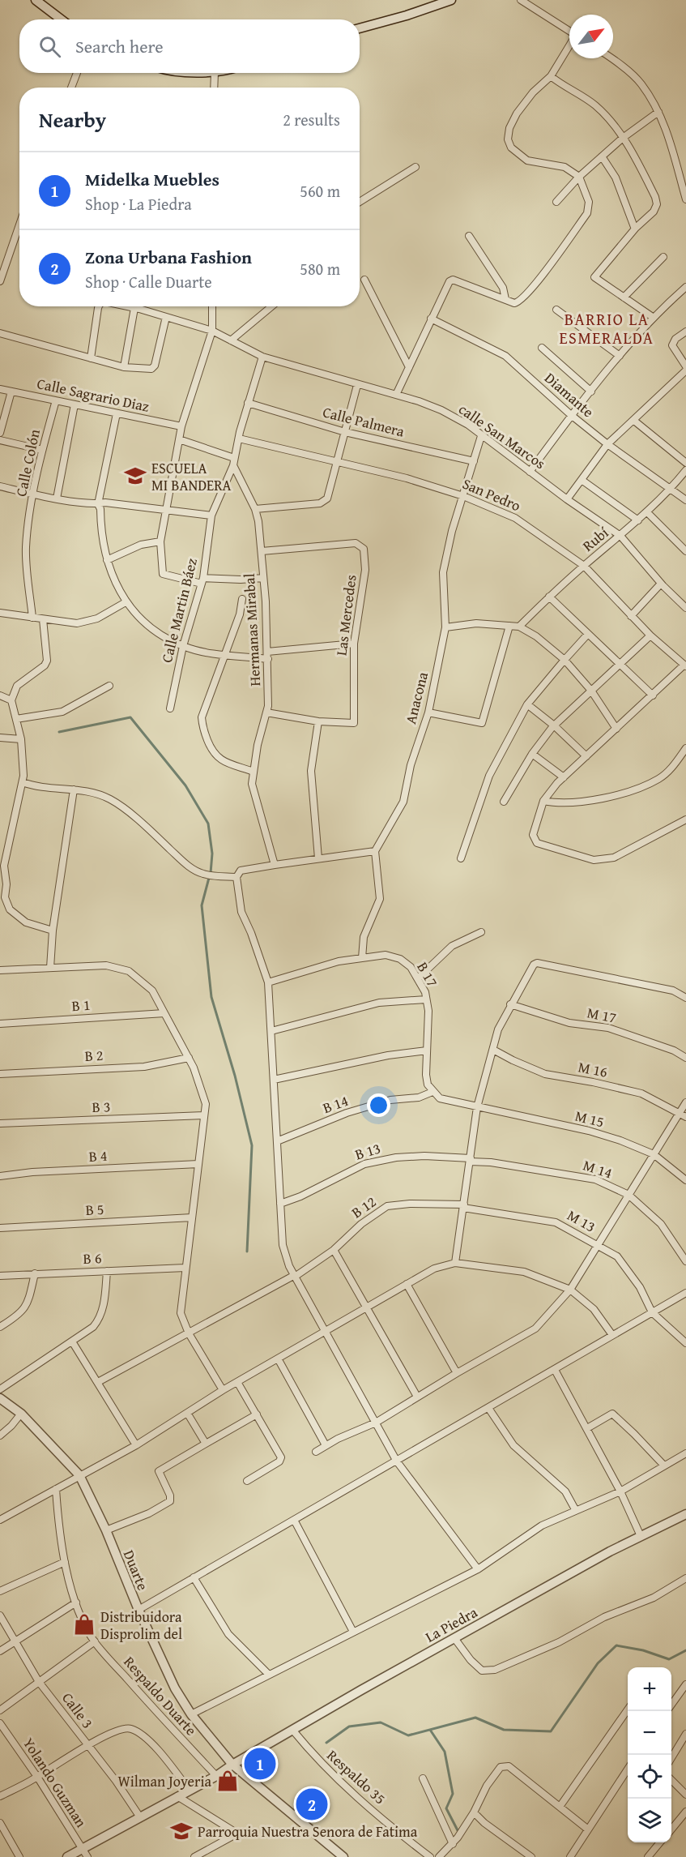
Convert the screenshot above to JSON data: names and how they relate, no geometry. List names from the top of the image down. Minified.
{"streets":{"street":["Calle Sagrario Diaz","Diamante","Calle Palmera","calle San Marcos","Calle Colón","San Pedro","Rubí","Calle Martin Báez","Las Mercedes","Hermanas Mirabal","Anacona","B 17","B 1","M 17","B 2","M 16","B 14","B 3","M 15","B 13","B 4","M 14","B 12","B 5","M 13","B 6","Duarte","La Piedra","Respaldo Duarte","Calle 3","Respaldo 35","Yolando Guzman"]},"crossings":[["Calle Sagrario Diaz","Calle Colón"],["Diamante","Rubí"],["Calle Palmera","Anacona"],["calle San Marcos","Rubí"],["calle San Marcos","Anacona"],["San Pedro","Rubí"],["San Pedro","Anacona"],["Calle Martin Báez","Hermanas Mirabal"],["Las Mercedes","Hermanas Mirabal"],["B 17","B 14"],["B 13","M 14"],["B 12","M 13"],["Duarte","La Piedra"],["La Piedra","Respaldo Duarte"],["La Piedra","Calle 3"],["La Piedra","Respaldo 35"],["La Piedra","Yolando Guzman"]],"districts":["BARRIO LA ESMERALDA"],"places":{"school or university":["ESCUELA MI BANDERA","Parroquia Nuestra Senora de Fatima"],"shop":["Distribuidora Disprolim del","Wilman Joyeria"]},"north":"top right","page":{"search":"Search here","heading":["Nearby","2 results"],"list":[{"mark":"1","name":"Midelka Muebles","note":"Shop · La Piedra","value":"560 m"},{"mark":"2","name":"Zona Urbana Fashion","note":"Shop · Calle Duarte","value":"580 m"}],"map_buttons":["+","−"],"pins":["1","2"]}}
